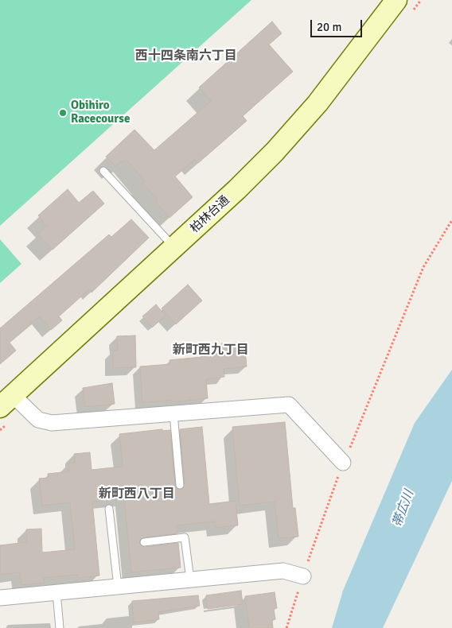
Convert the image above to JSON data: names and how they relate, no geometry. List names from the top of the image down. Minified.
{"streets":{"street":["柏林台通"]},"districts":["西十四条南六丁目","新町西九丁目","新町西八丁目"],"water":["帯広川"],"places":["Obihiro Racecourse"],"scale_bar":"20 m"}
